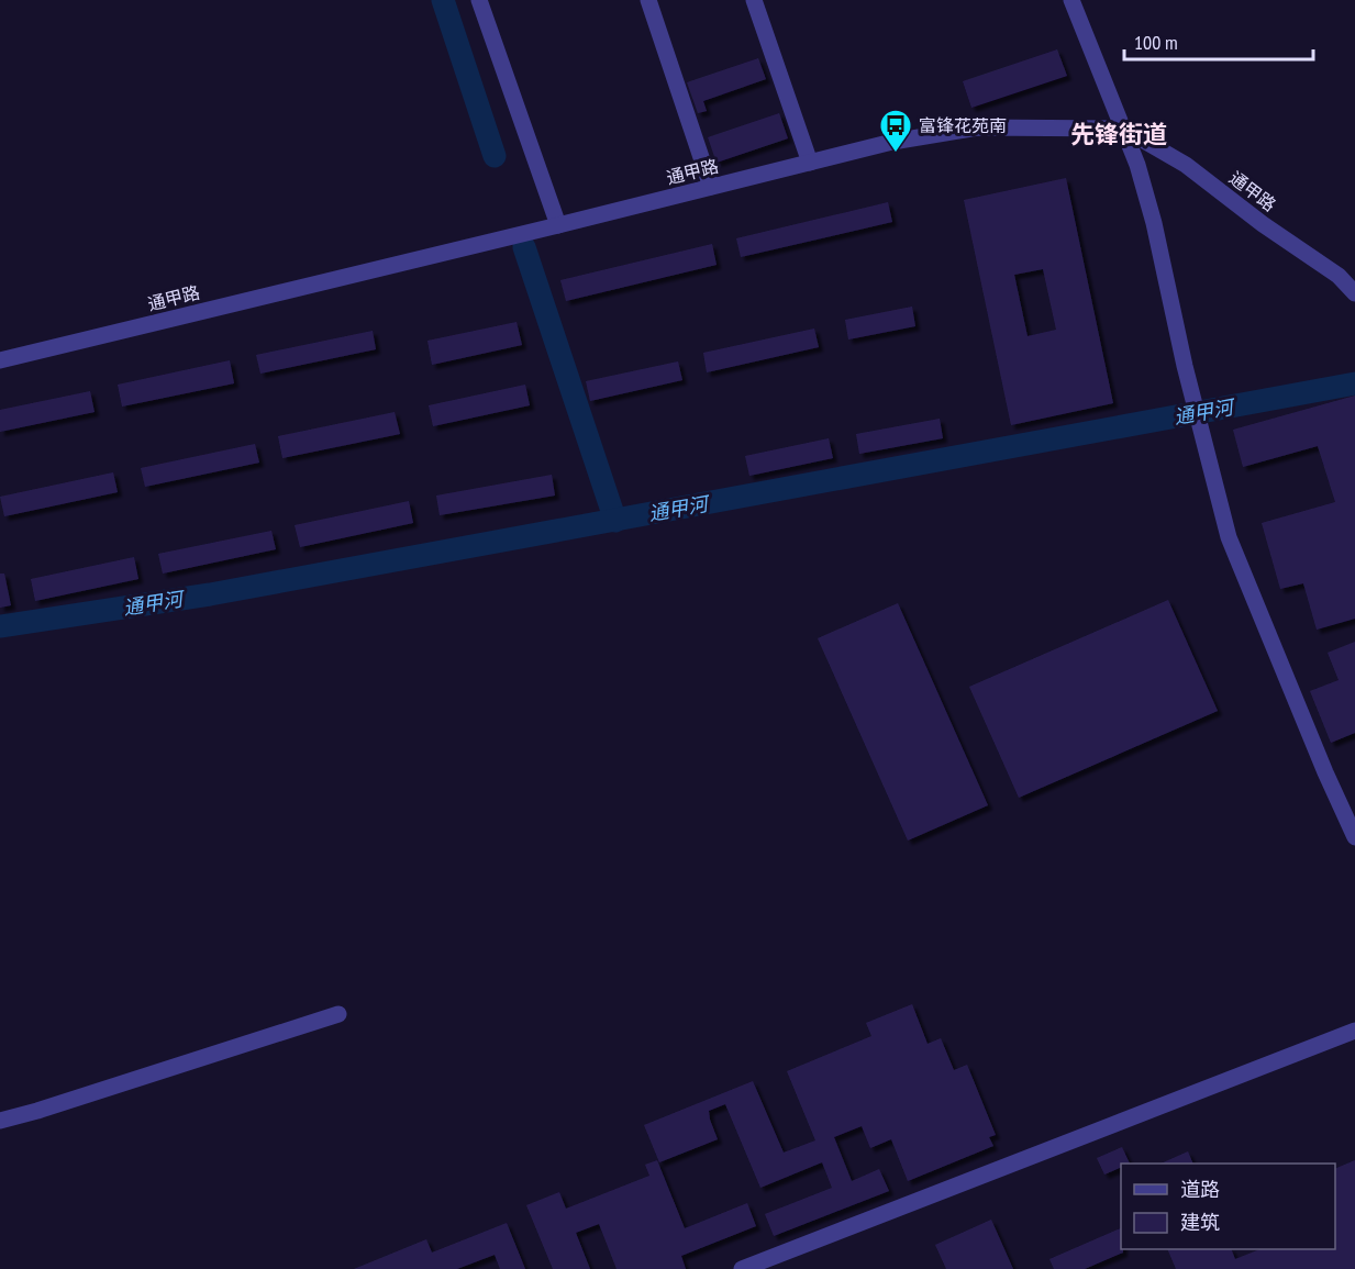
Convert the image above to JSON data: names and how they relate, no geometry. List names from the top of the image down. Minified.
{"streets":{"street":["通甲路"]},"districts":["先锋街道"],"water":["通甲河"],"places":{"bus stop":["富锋花苑南"]},"legend":["道路","建筑"],"scale_bar":"100 m"}
